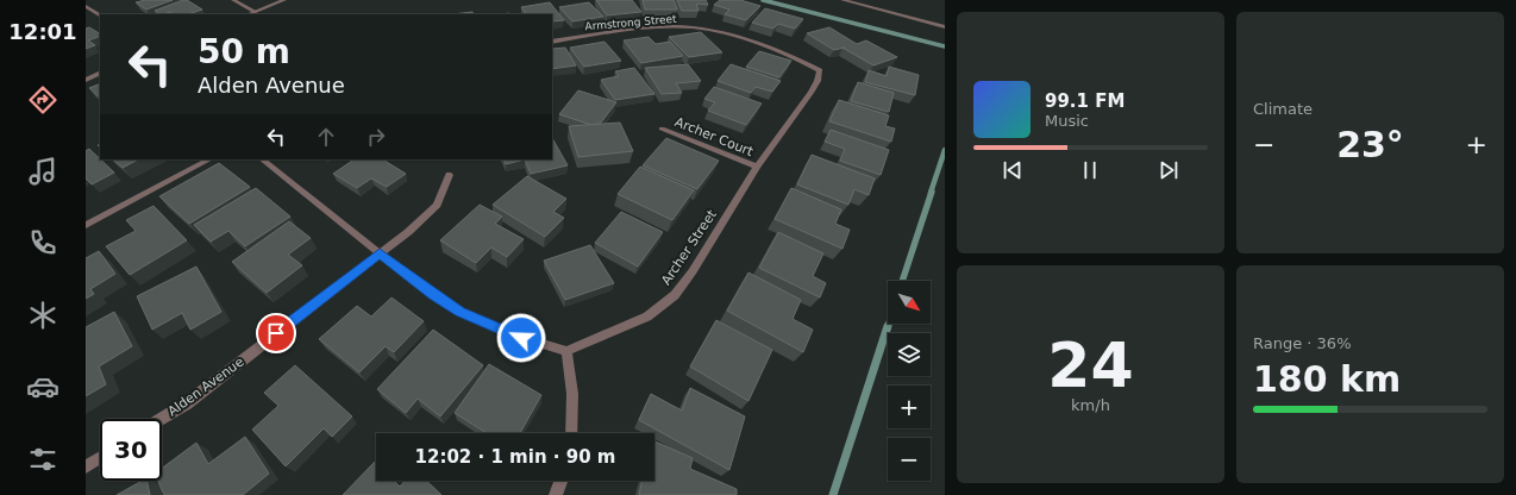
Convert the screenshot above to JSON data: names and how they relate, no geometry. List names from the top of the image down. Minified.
{"streets":{"street":["Armstrong Street","Archer Court","Archer Street","Alden Avenue"]},"crossings":[["Armstrong Street","Archer Street"],["Archer Court","Archer Street"]],"north":"bottom right","page":{"tabs":"12:01","tile":["Climate",["24","km/h"],["Range · 36%","180 km"]],"turn":["50 m","Alden Avenue"],"song":["99.1 FM","Music"],"heat":["−","23°","+"],"map_buttons":["+","−"],"limit":"30","trip":"12:02 · 1 min · 90 m"}}
